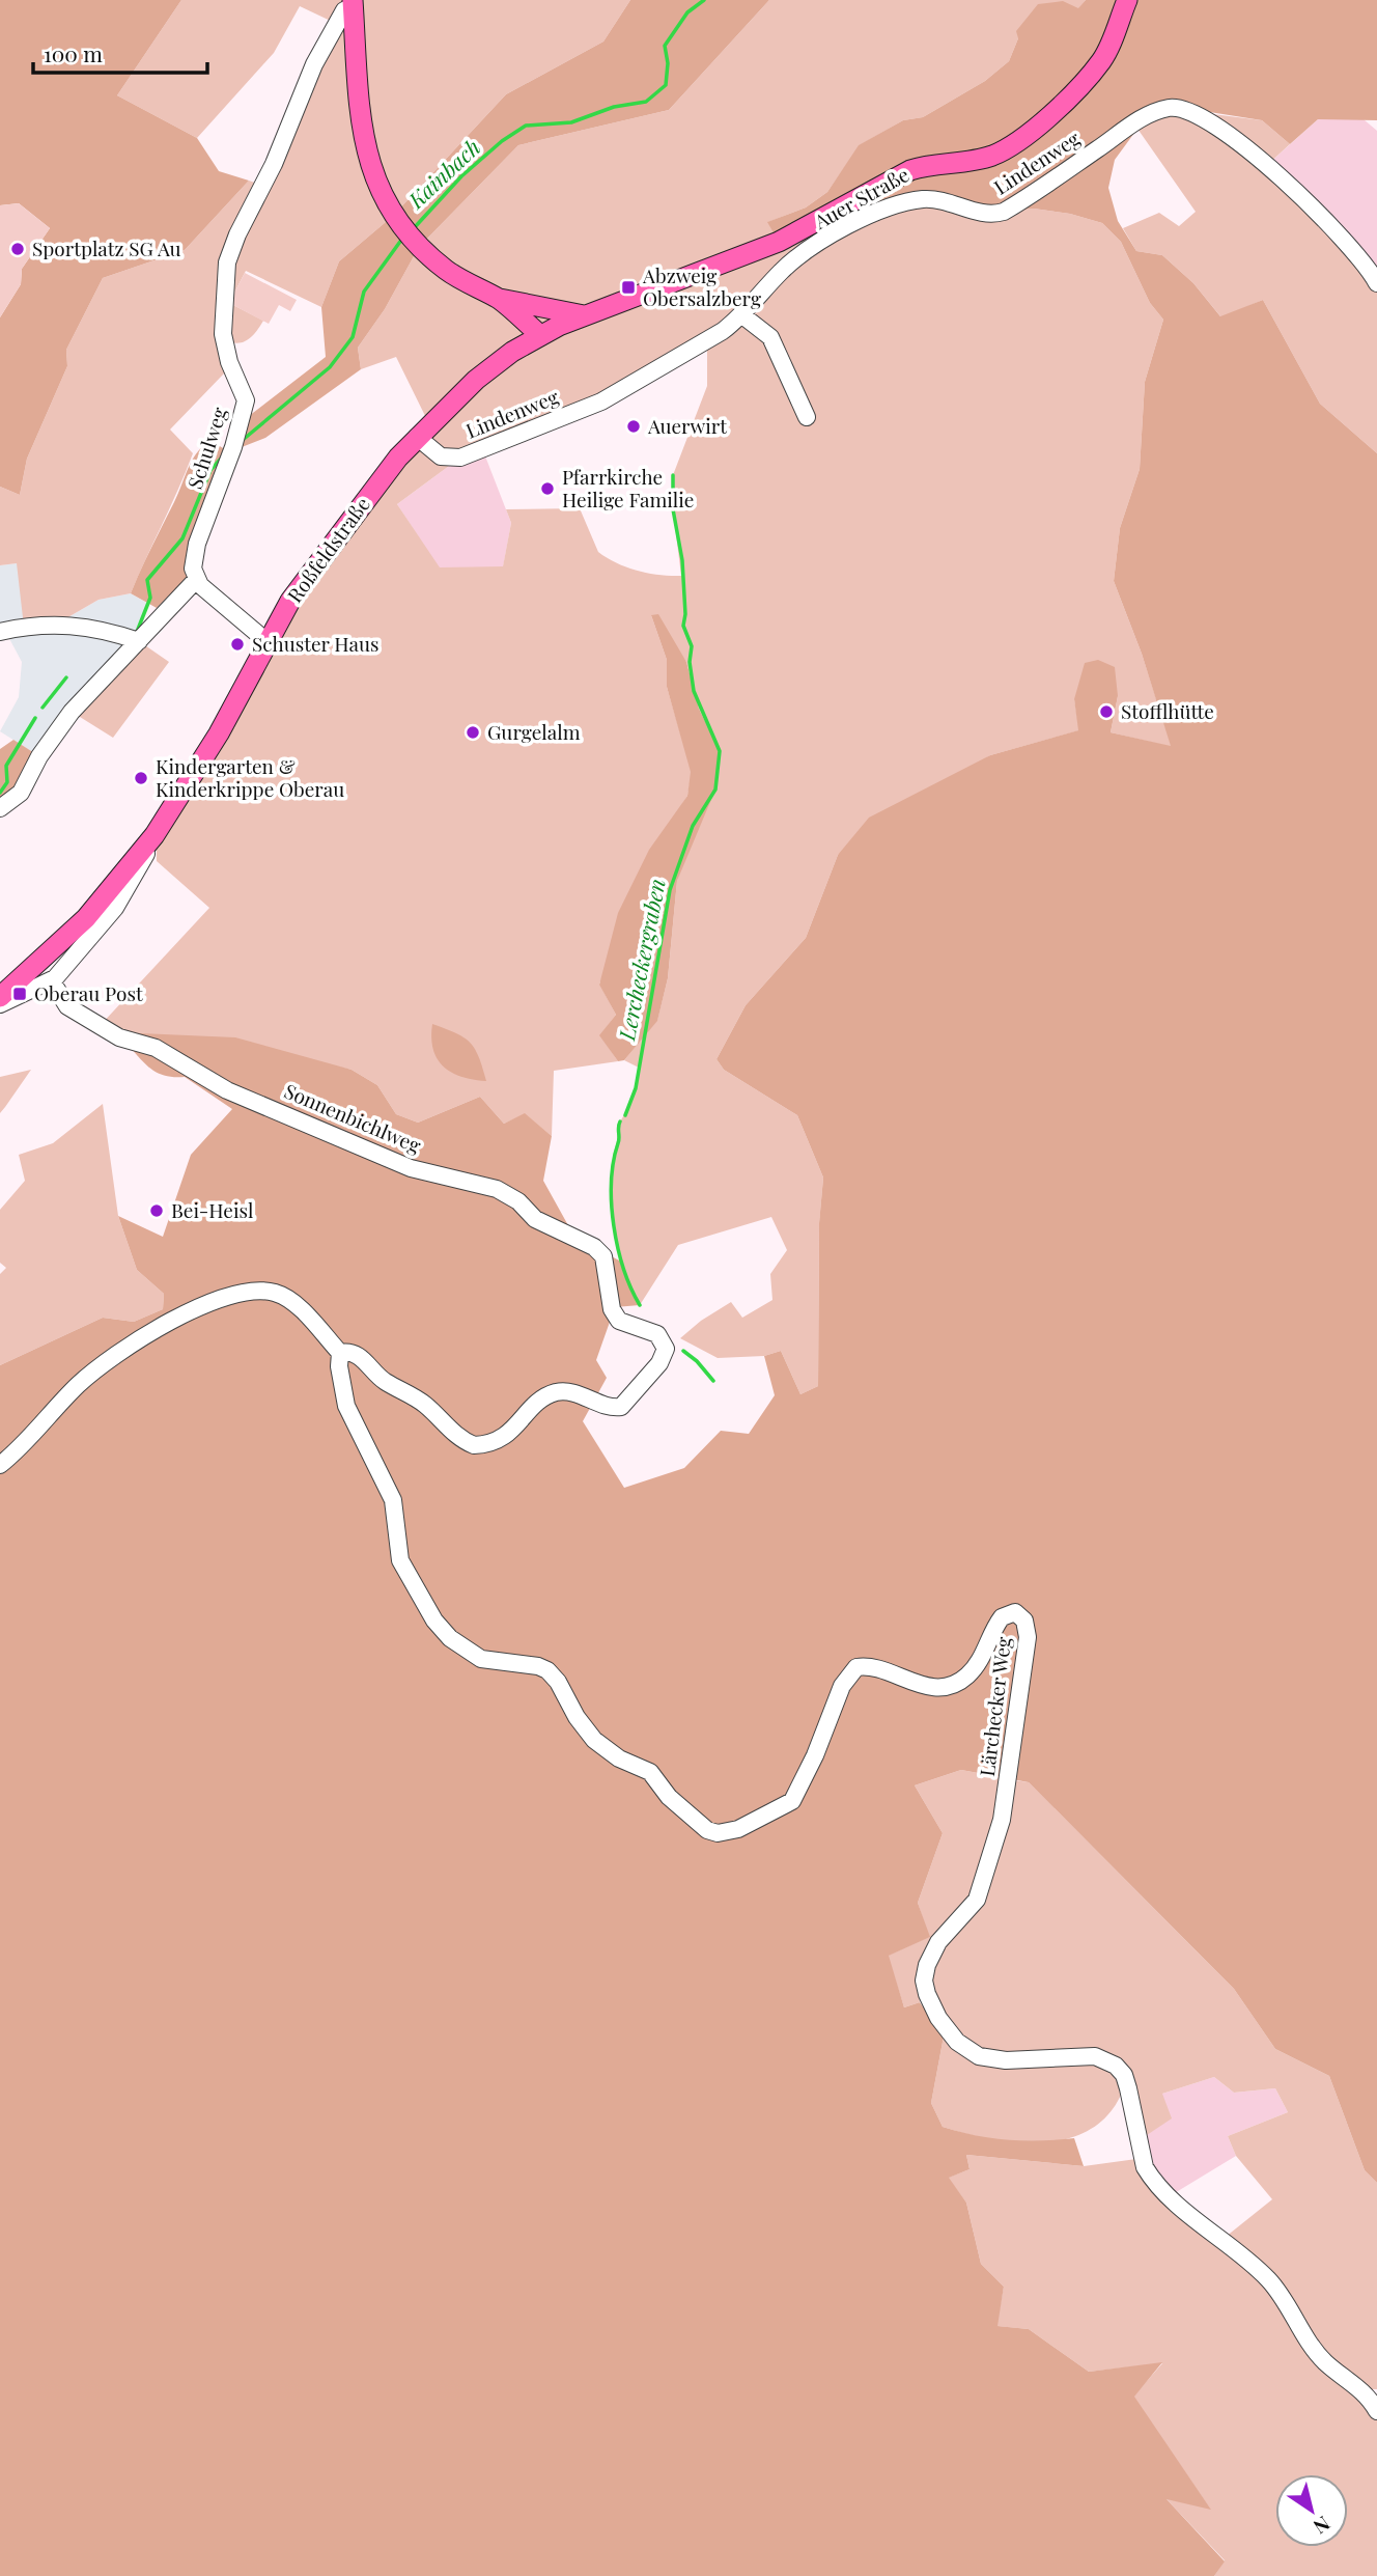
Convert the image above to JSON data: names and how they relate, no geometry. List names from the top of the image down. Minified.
{"streets":{"main road":["Auer Straße","Roßfeldstraße"],"street":["Lindenweg","Schulweg","Sonnenbichlweg","Lärchecker Weg"]},"crossings":[["Lindenweg","Roßfeldstraße"],["Auer Straße","Roßfeldstraße"],["Roßfeldstraße","Sonnenbichlweg"],["Sonnenbichlweg","Lärchecker Weg"]],"water":["Kainbach","Lercheckergraben"],"places":{"other":["Sportplatz SG Au","Auerwirt","Pfarrkirche Heilige Familie","Schuster Haus","Stofflhütte","Gurgelalm","Kindergarten & Kinderkrippe Oberau","Bei-Heisl"],"transit":["Abzweig Obersalzberg","Oberau Post"]},"scale_bar":"100 m","north":"bottom right"}
